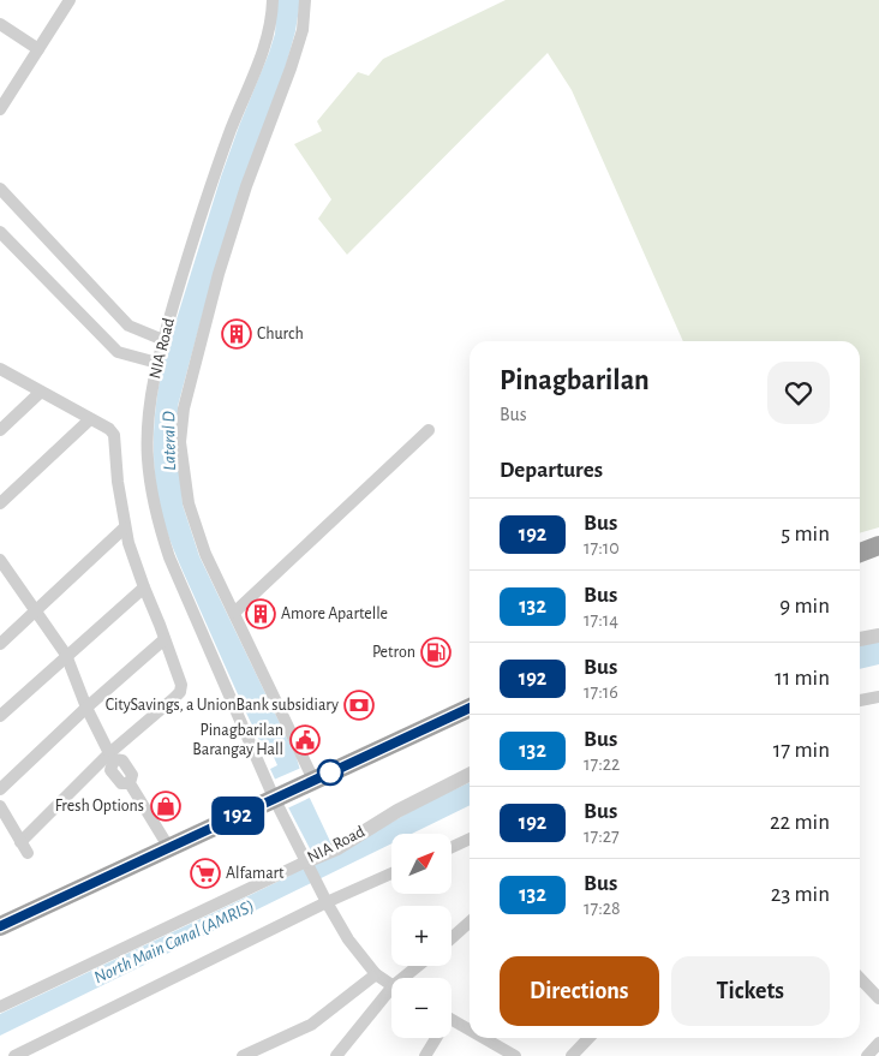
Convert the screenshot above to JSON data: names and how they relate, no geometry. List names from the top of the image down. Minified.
{"streets":{"street":["NIA Road"]},"water":["Lateral D","North Main Canal (AMRIS)"],"places":{"building":["Church","Amore Apartelle"],"fuel station":["Petron"],"bank":["CitySavings, a UnionBank subsidiary"],"public building":["Pinagbarilan Barangay Hall"],"shop":["Fresh Options"],"supermarket":["Alfamart"]},"lines":["bus line 192"],"north":"top right","page":{"on_map":"192","heading":[["Pinagbarilan","Bus"],"Departures"],"list":[{"mark":"192","name":"Bus","note":"17:10","value":"5 min"},{"mark":"132","name":"Bus","note":"17:14","value":"9 min"},{"mark":"192","name":"Bus","note":"17:16","value":"11 min"},{"mark":"132","name":"Bus","note":"17:22","value":"17 min"},{"mark":"192","name":"Bus","note":"17:27","value":"22 min"},{"mark":"132","name":"Bus","note":"17:28","value":"23 min"}],"map_buttons":["+","−"],"buttons":["Directions","Tickets"]}}
